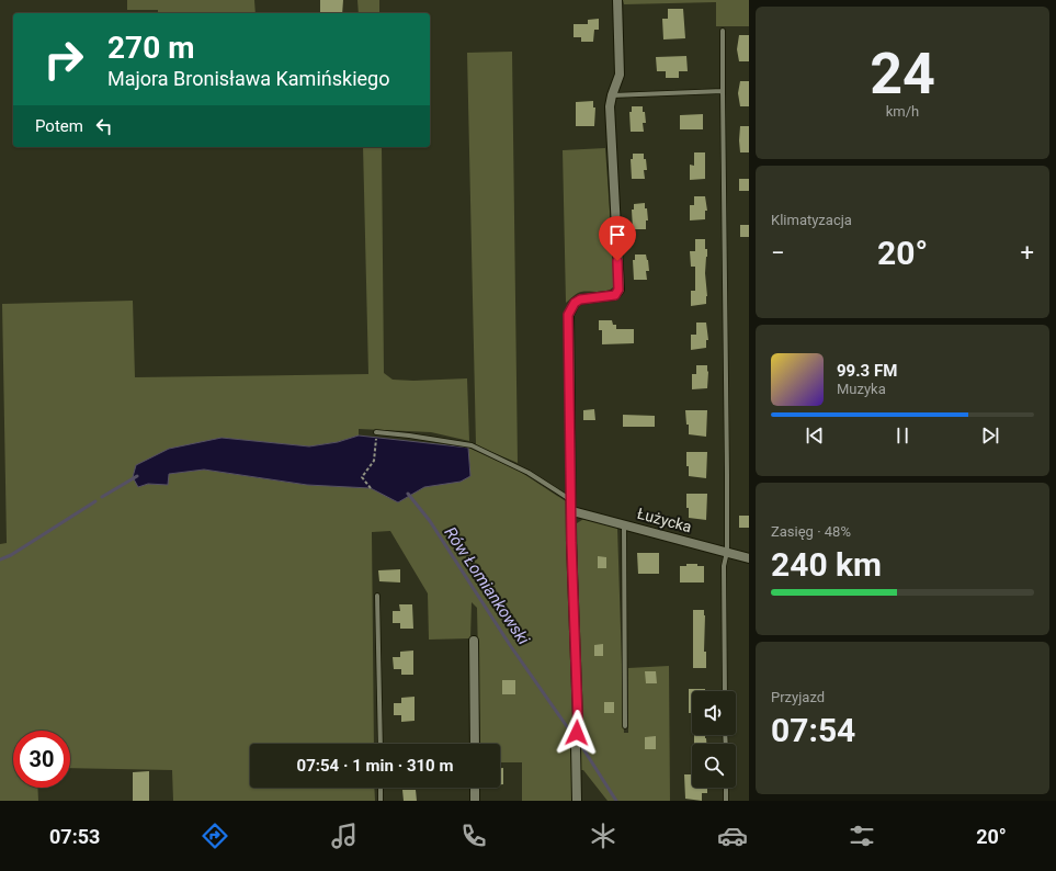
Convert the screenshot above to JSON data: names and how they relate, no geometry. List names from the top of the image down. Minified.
{"streets":{"street":["Łużycka"]},"water":["Rów Łomiankowski"],"page":{"tile":[["24","km/h"],"Klimatyzacja",["Zasięg · 48%","240 km"],["Przyjazd","07:54"]],"turn":["270 m","Majora Bronisława Kamińskiego"],"then":"Potem","heat":["−","20°","+"],"song":["99.3 FM","Muzyka"],"limit":"30","trip":"07:54 · 1 min · 310 m","tabs":["07:53","20°"]}}
